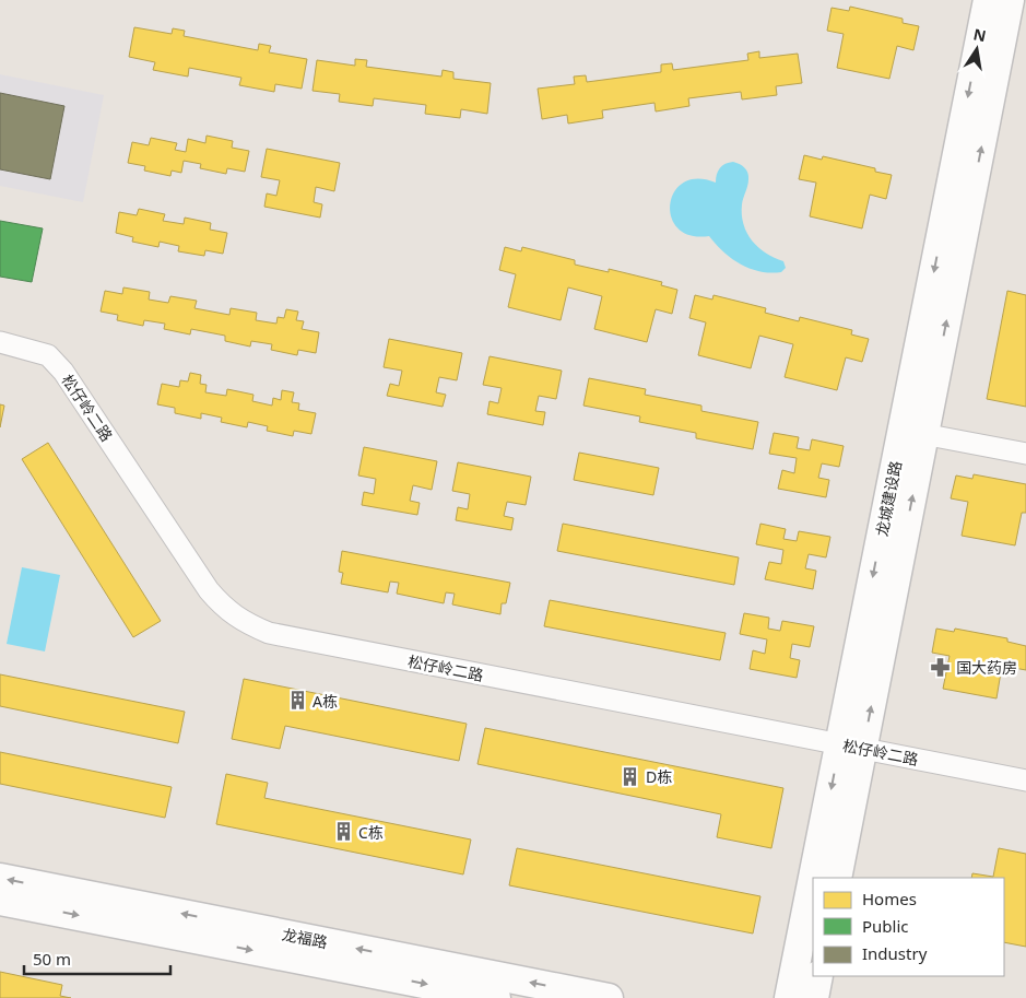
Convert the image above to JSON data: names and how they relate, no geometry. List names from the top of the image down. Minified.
{"streets":{"street":["松仔岭二路","龙城建设路","龙福路"]},"crossings":[["松仔岭二路","龙城建设路"]],"places":{"pharmacy":["国大药房"],"building":["A栋","D栋","C栋"]},"legend":["Homes","Public","Industry"],"scale_bar":"50 m","north":"top"}
